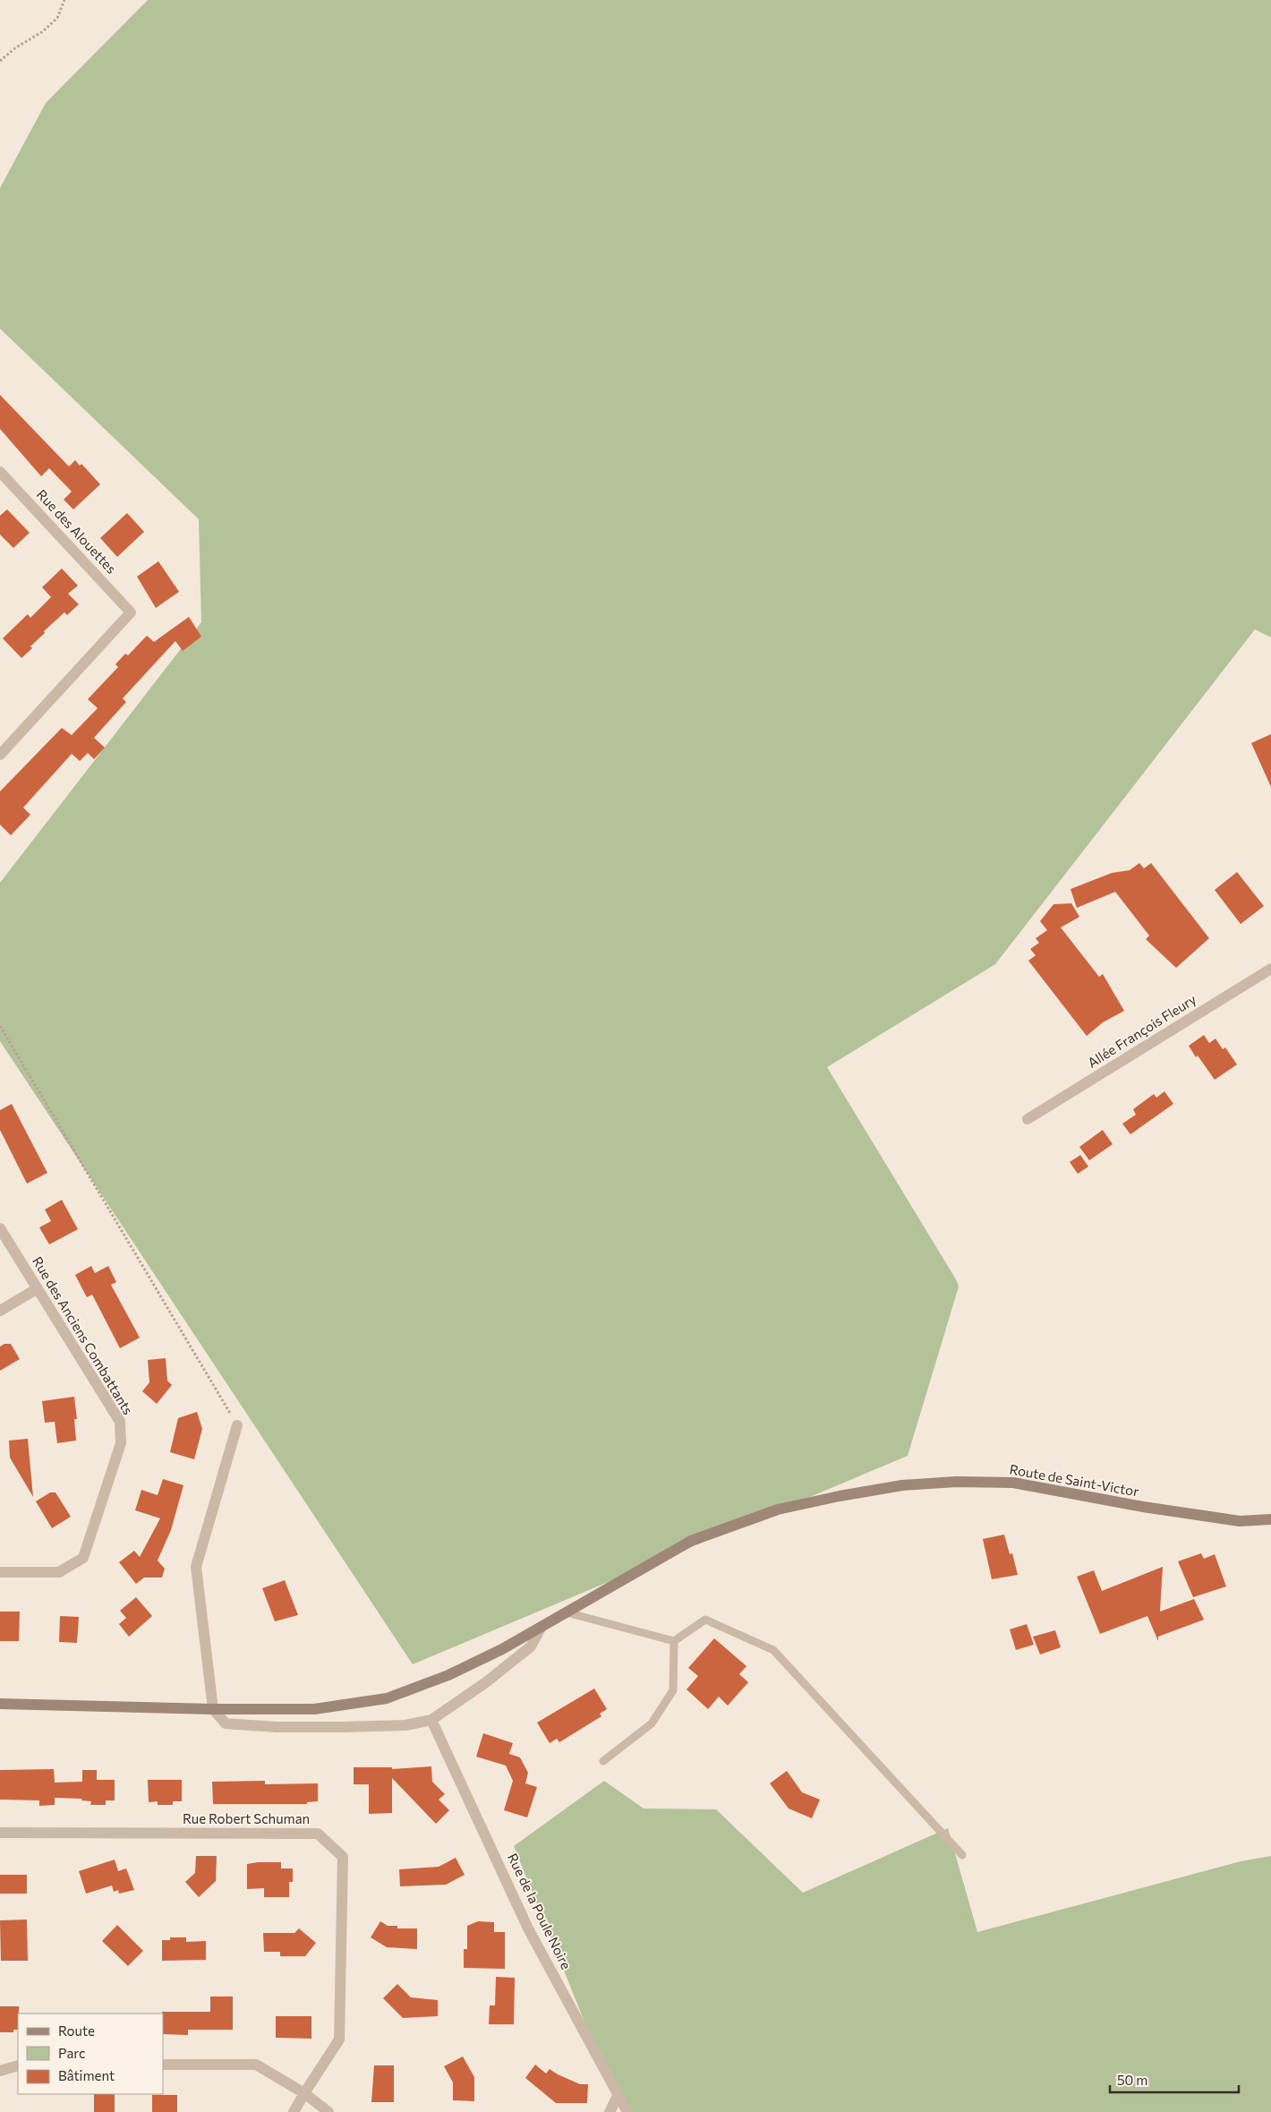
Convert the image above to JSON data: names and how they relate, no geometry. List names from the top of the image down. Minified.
{"streets":{"main road":["Route de Saint-Victor"],"street":["Rue des Alouettes","Allée François Fleury","Rue des Anciens Combattants","Rue Robert Schuman","Rue de la Poule Noire"]},"legend":["Route","Parc","Bâtiment"],"scale_bar":"50 m"}
